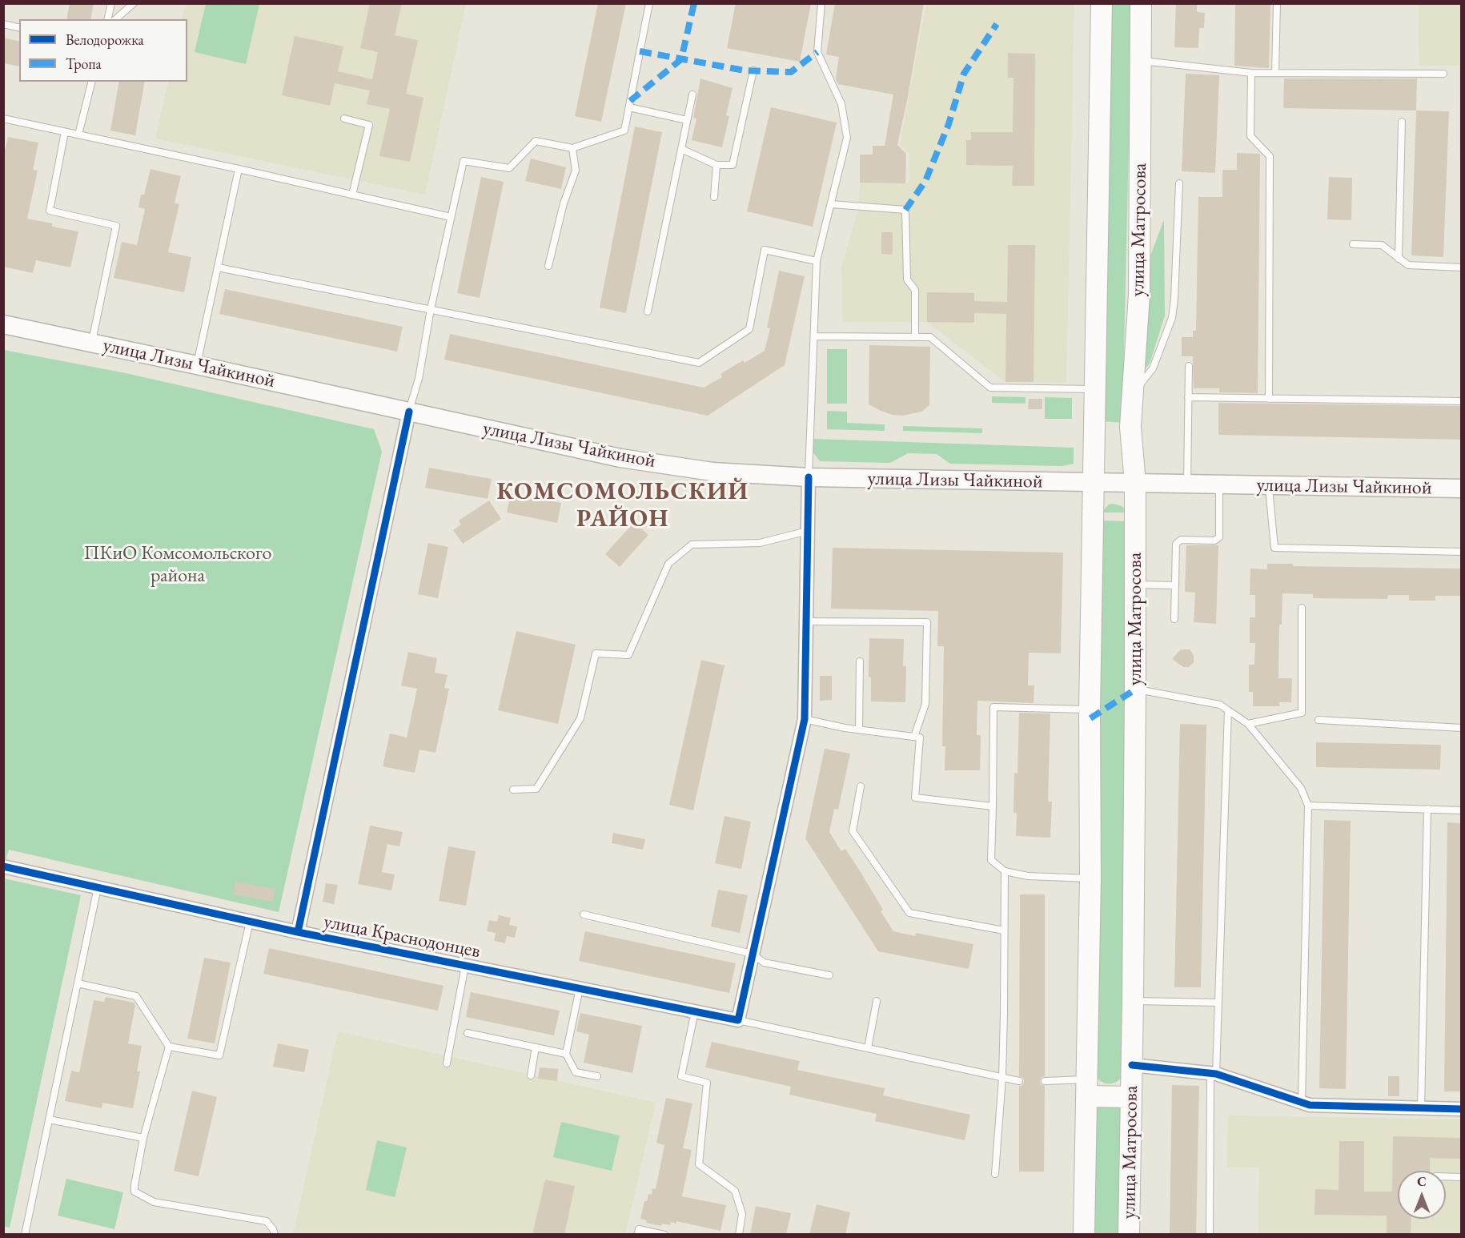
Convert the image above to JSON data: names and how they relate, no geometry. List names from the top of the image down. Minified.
{"streets":{"main road":["улица Матросова","улица Лизы Чайкиной"],"street":["улица Краснодонцев"]},"crossings":[["улица Матросова","улица Лизы Чайкиной"]],"districts":["КОМСОМОЛЬСКИЙ РАЙОН"],"parks":["ПКиО Комсомольского района"],"legend":["Велодорожка","Тропа"],"north":"top"}
